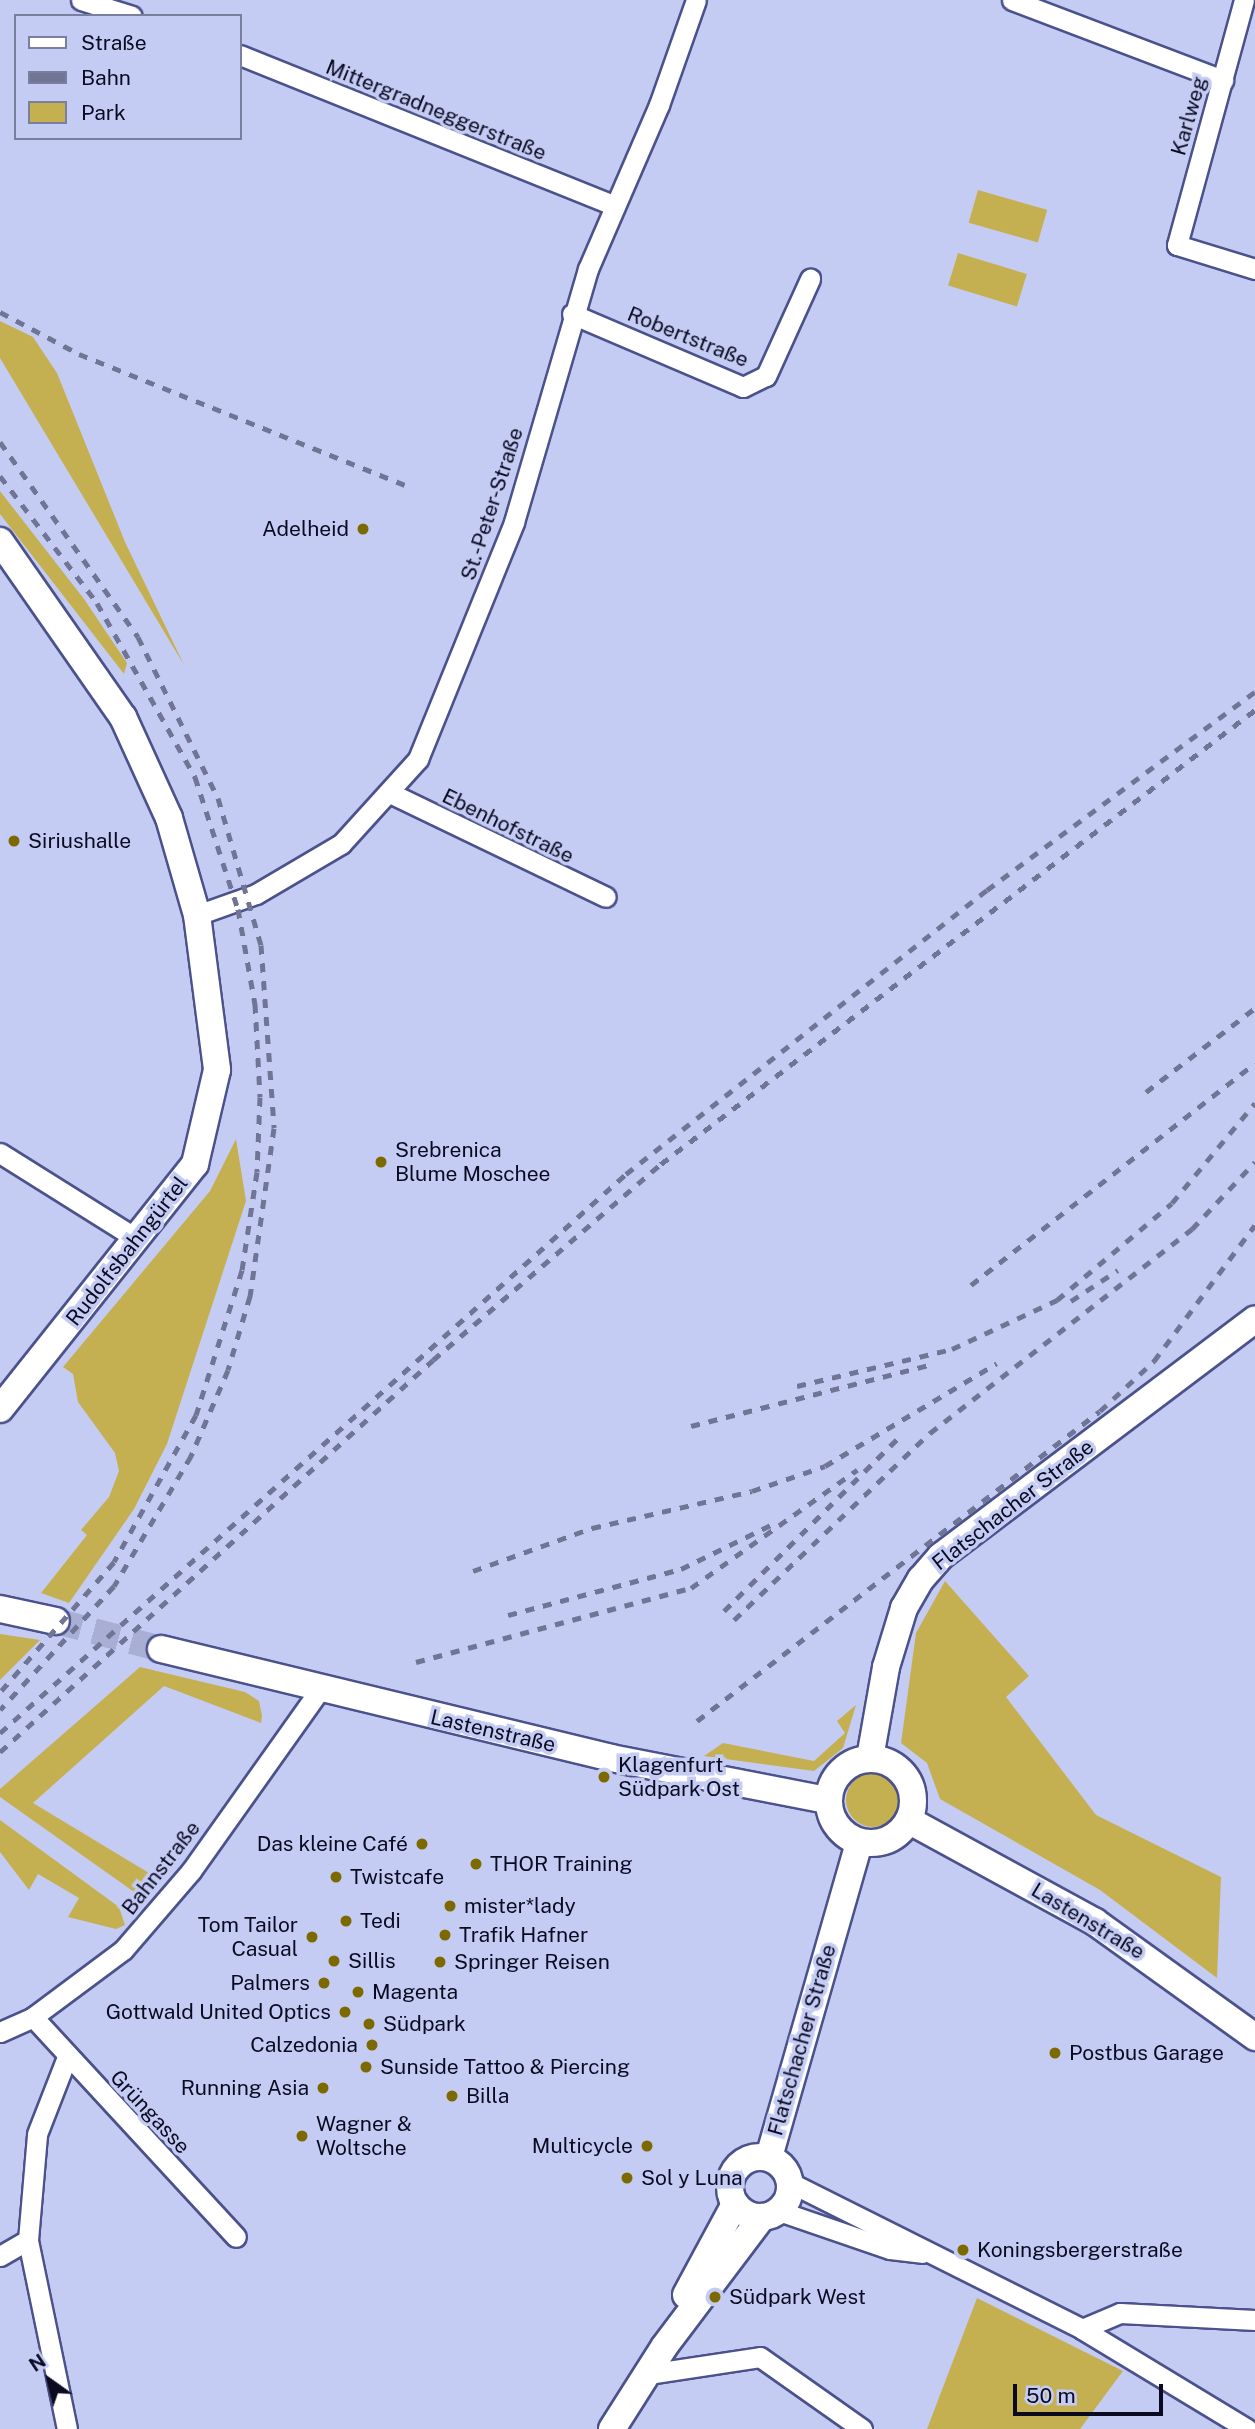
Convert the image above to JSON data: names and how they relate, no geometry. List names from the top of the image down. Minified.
{"streets":{"street":["Mittergradneggerstraße","Karlweg","Robertstraße","St.-Peter-Straße","Ebenhofstraße","Rudolfsbahngürtel","Flatschacher Straße","Lastenstraße","Bahnstraße","Grüngasse"]},"crossings":[["Mittergradneggerstraße","St.-Peter-Straße"],["Robertstraße","St.-Peter-Straße"],["St.-Peter-Straße","Ebenhofstraße"],["St.-Peter-Straße","Rudolfsbahngürtel"],["Flatschacher Straße","Lastenstraße"],["Lastenstraße","Bahnstraße"],["Bahnstraße","Grüngasse"]],"places":["Adelheid","Siriushalle","Srebrenica Blume Moschee","Klagenfurt Südpark Ost","Das kleine Café","THOR Training","Twistcafe","mister*lady","Tedi","Trafik Hafner","Tom Tailor Casual","Sillis","Springer Reisen","Palmers","Magenta","Gottwald United Optics","Südpark","Calzedonia","Postbus Garage","Sunside Tattoo & Piercing","Running Asia","Billa","Wagner & Woltsche","Multicycle","Sol y Luna","Koningsbergerstraße","Südpark West"],"legend":["Straße","Bahn","Park"],"scale_bar":"50 m","north":"top left"}
